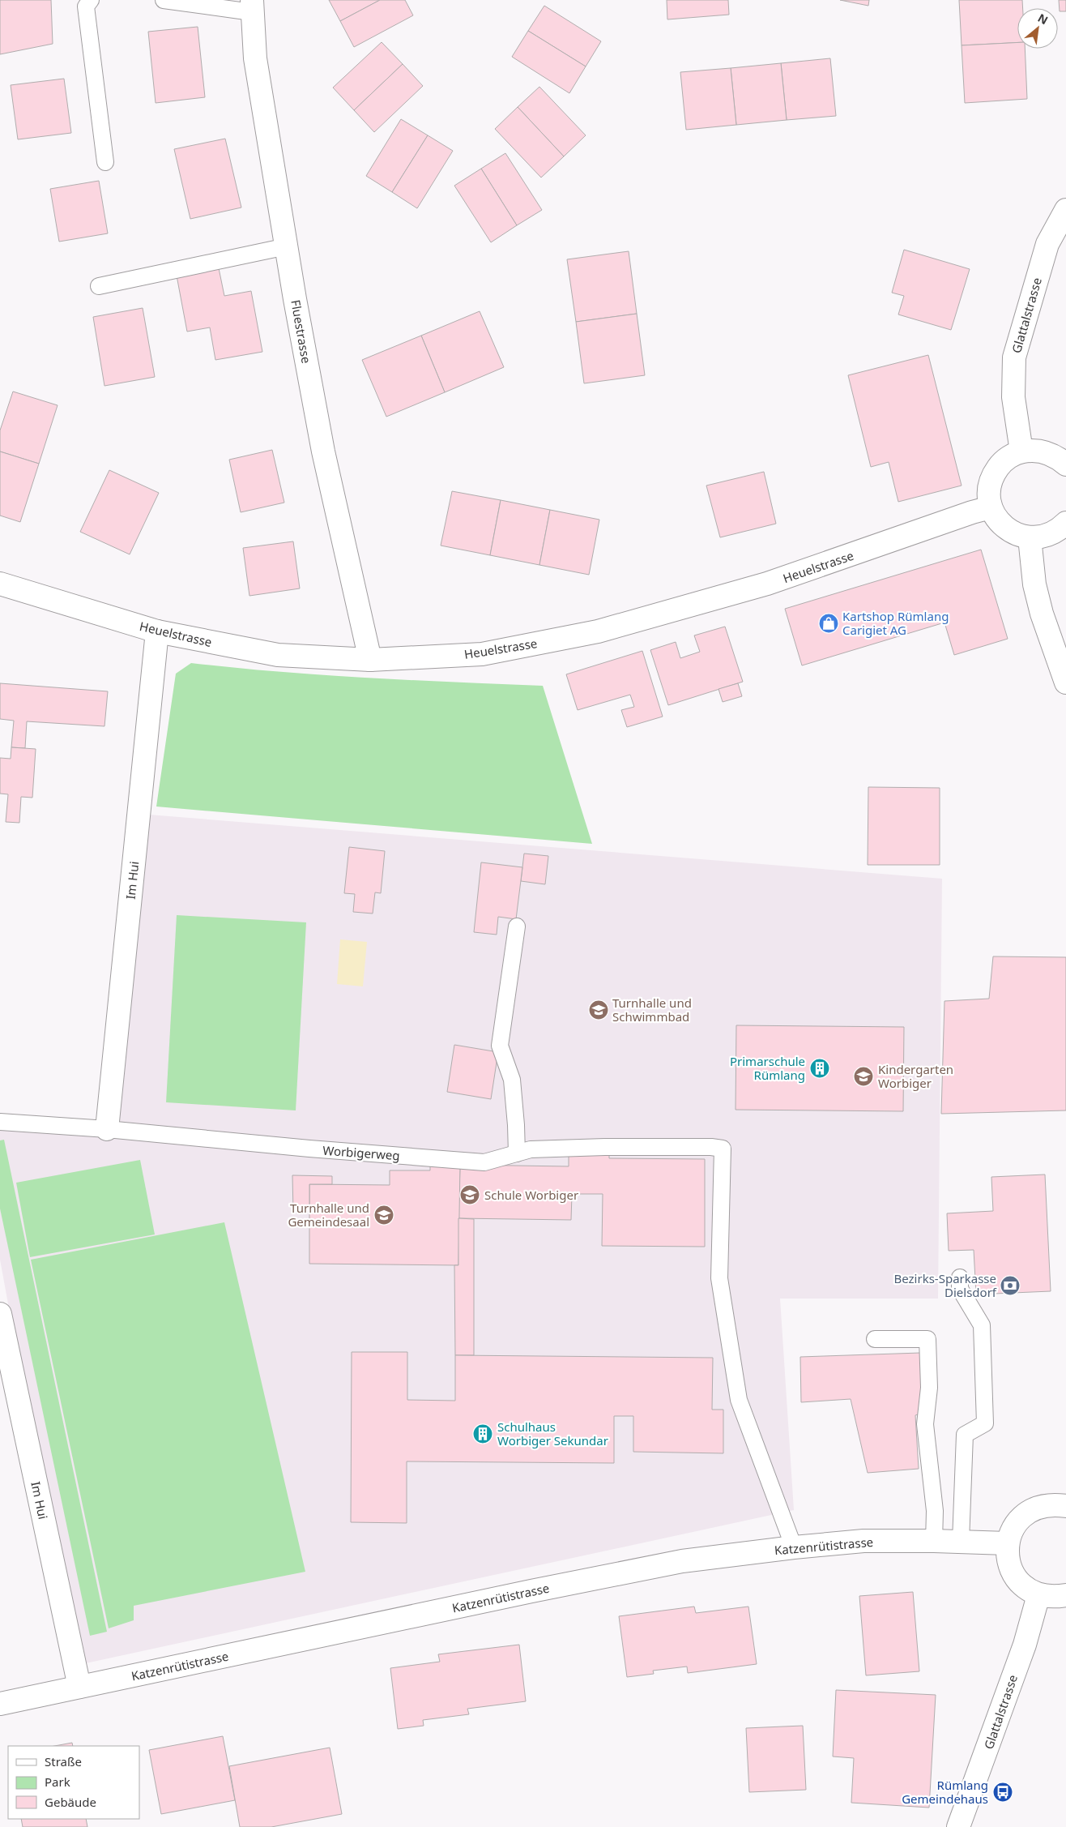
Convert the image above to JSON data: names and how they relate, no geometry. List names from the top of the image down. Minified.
{"streets":{"street":["Glattalstrasse","Fluestrasse","Heuelstrasse","Im Hui","Katzenrütistrasse"],"lane":["Worbigerweg"]},"crossings":[["Fluestrasse","Heuelstrasse"],["Heuelstrasse","Im Hui"],["Im Hui","Worbigerweg"],["Im Hui","Katzenrütistrasse"],["Worbigerweg","Katzenrütistrasse"]],"places":{"shop":["Kartshop Rümlang Carigiet AG"],"school or university":["Turnhalle und Schwimmbad","Kindergarten Worbiger","Schule Worbiger","Turnhalle und Gemeindesaal"],"building":["Primarschule Rümlang","Schulhaus Worbiger Sekundar"],"bank":["Bezirks-Sparkasse Dielsdorf"],"bus stop":["Rümlang Gemeindehaus"]},"legend":["Straße","Park","Gebäude"],"north":"top right"}
